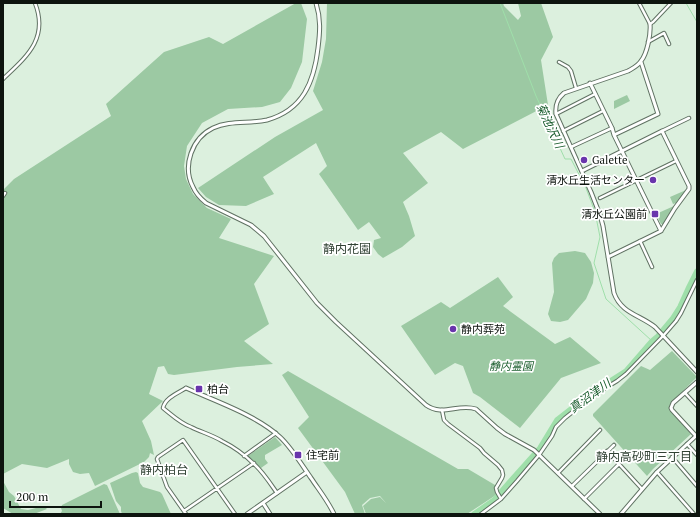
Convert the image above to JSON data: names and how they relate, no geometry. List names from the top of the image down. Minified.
{"districts":["静内花園","静内高砂町三丁目","静内柏台"],"water":["菊池沢川","真沼津川"],"parks":["静内霊園"],"places":{"other":["Galette","清水丘生活センター","静内葬苑"],"transit":["清水丘公園前","柏台","住宅前"]},"scale_bar":"200 m"}
